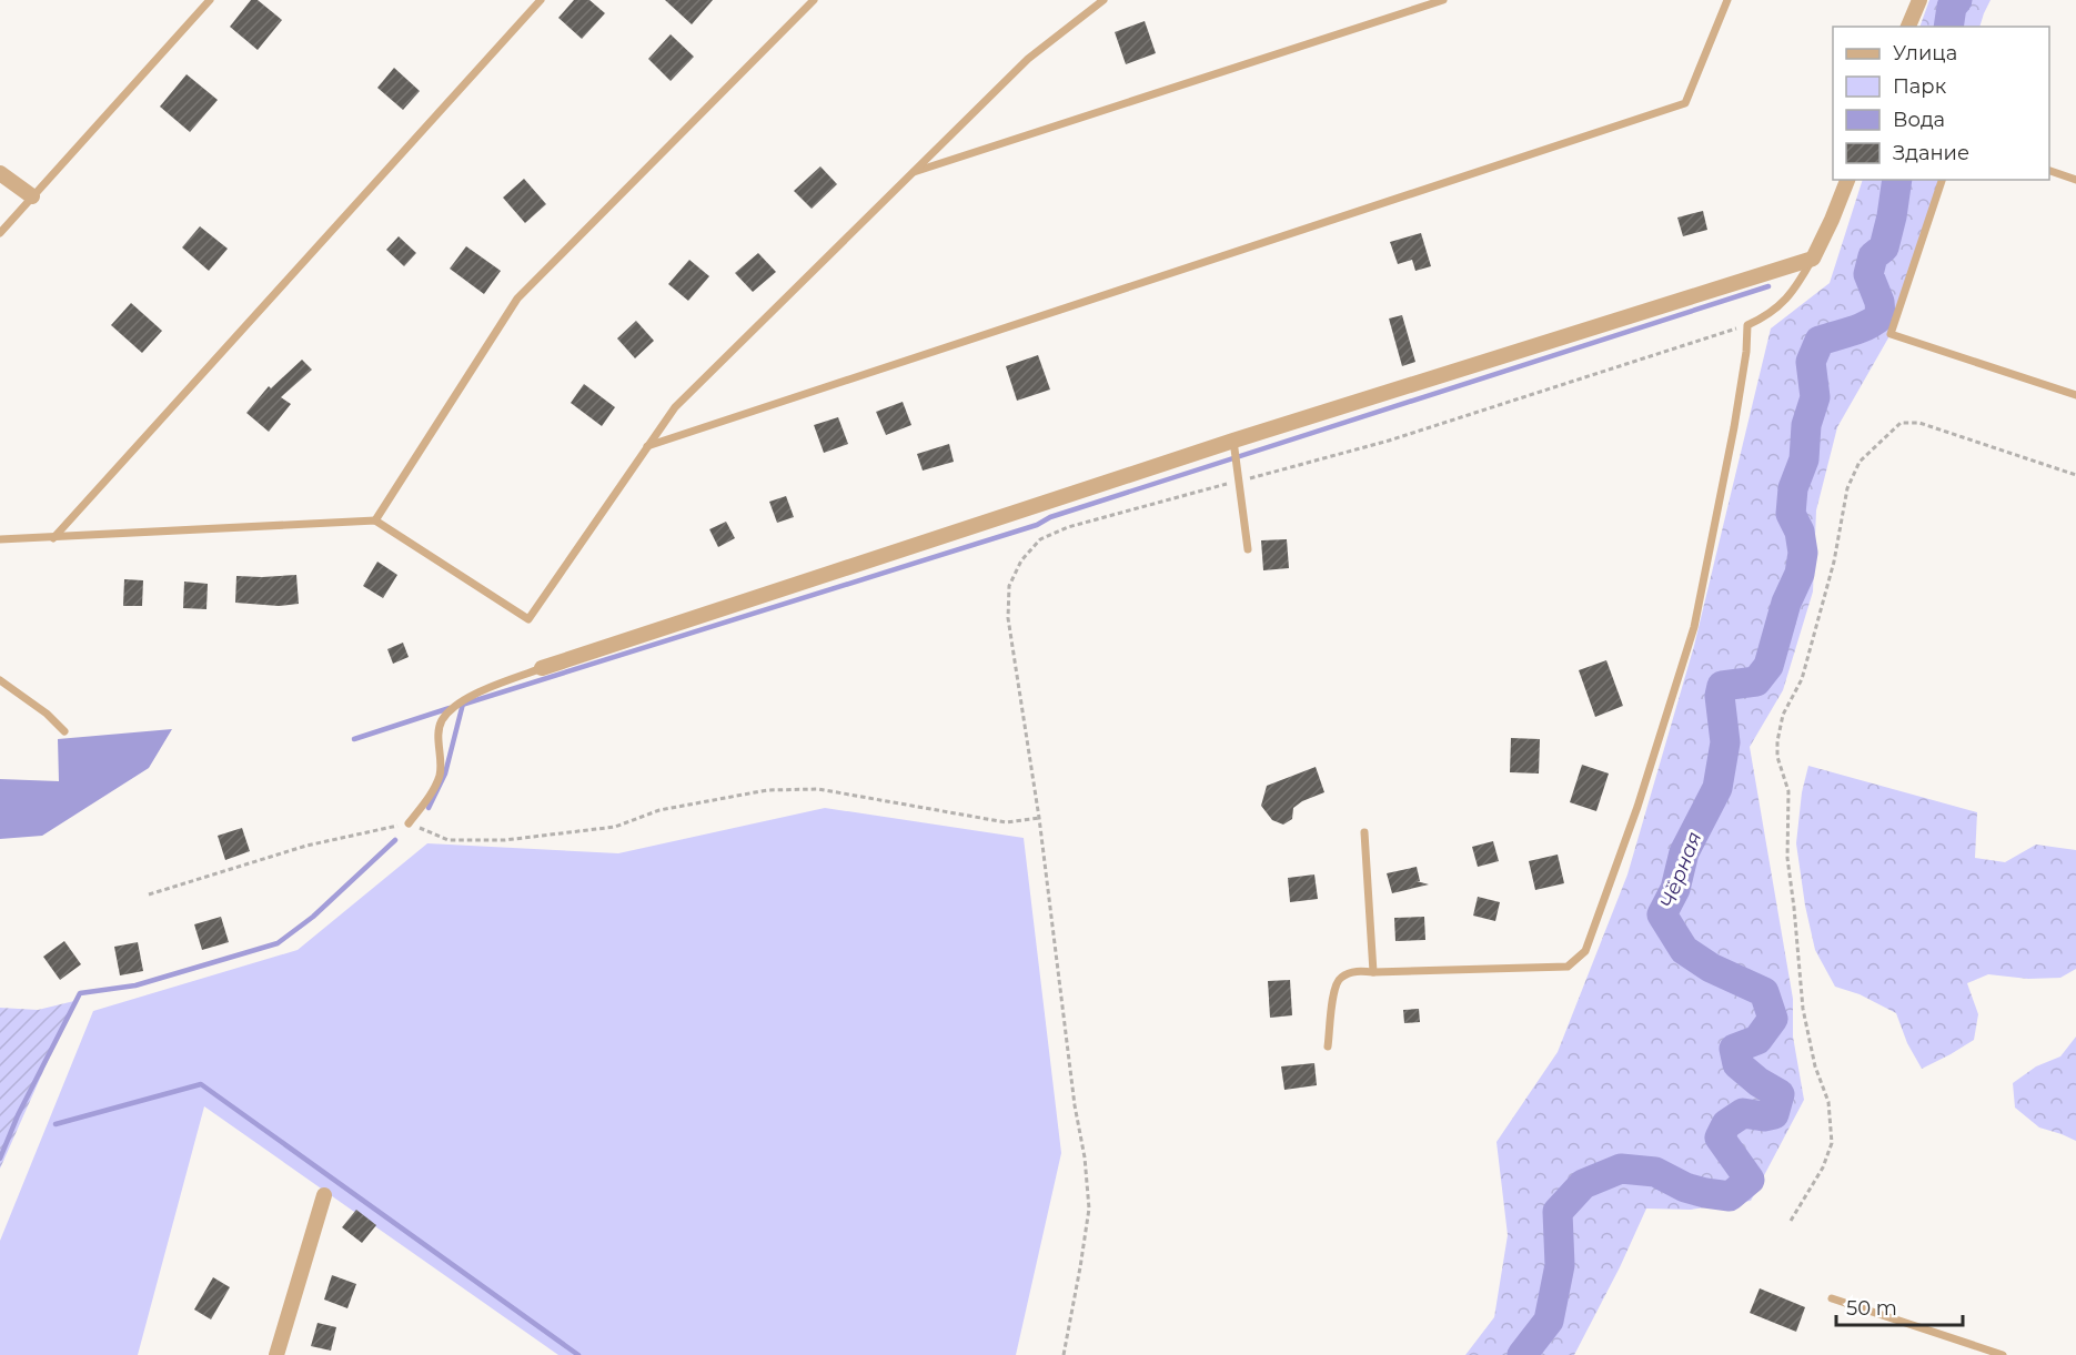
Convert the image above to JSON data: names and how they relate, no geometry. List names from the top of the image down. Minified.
{"water":["Чёрная"],"legend":["Улица","Парк","Вода","Здание"],"scale_bar":"50 m"}
